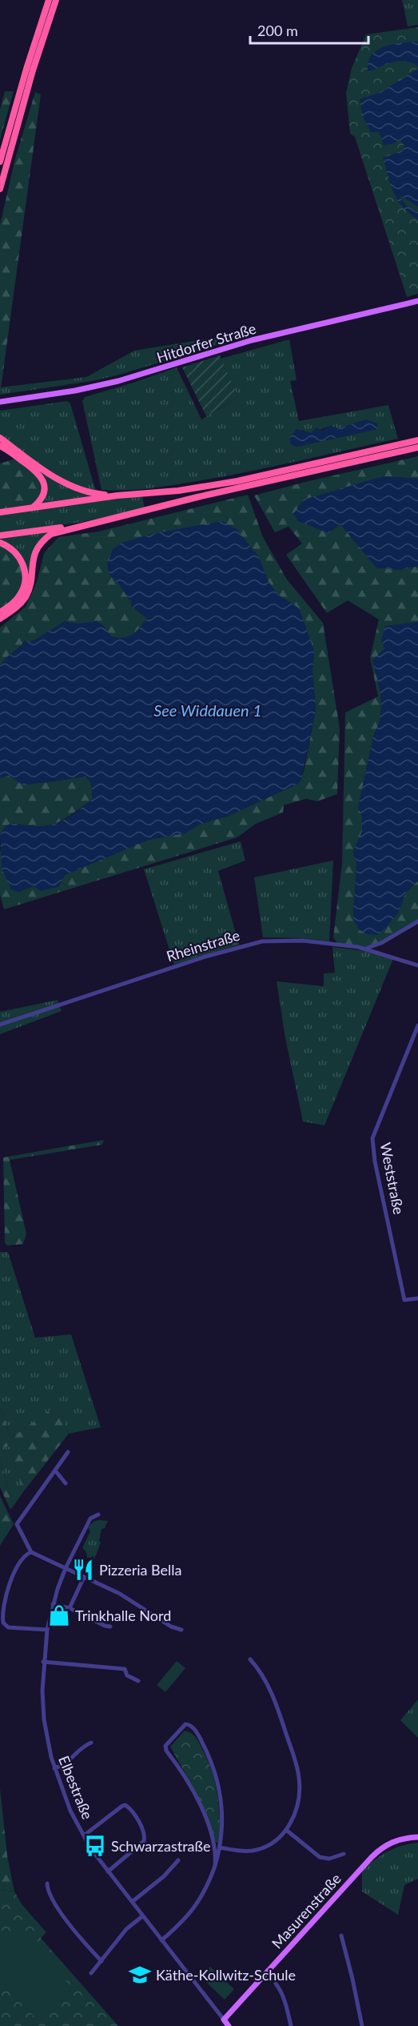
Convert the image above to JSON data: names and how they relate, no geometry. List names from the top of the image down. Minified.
{"streets":{"main road":["Hitdorfer Straße","Elbestraße","Masurenstraße"],"street":["Rheinstraße","Weststraße"]},"crossings":[["Elbestraße","Masurenstraße"]],"water":["See Widdauen 1"],"places":{"restaurant":["Pizzeria Bella"],"shop":["Trinkhalle Nord"],"bus stop":["Schwarzastraße"],"school or university":["Käthe-Kollwitz-Schule"]},"scale_bar":"200 m"}
